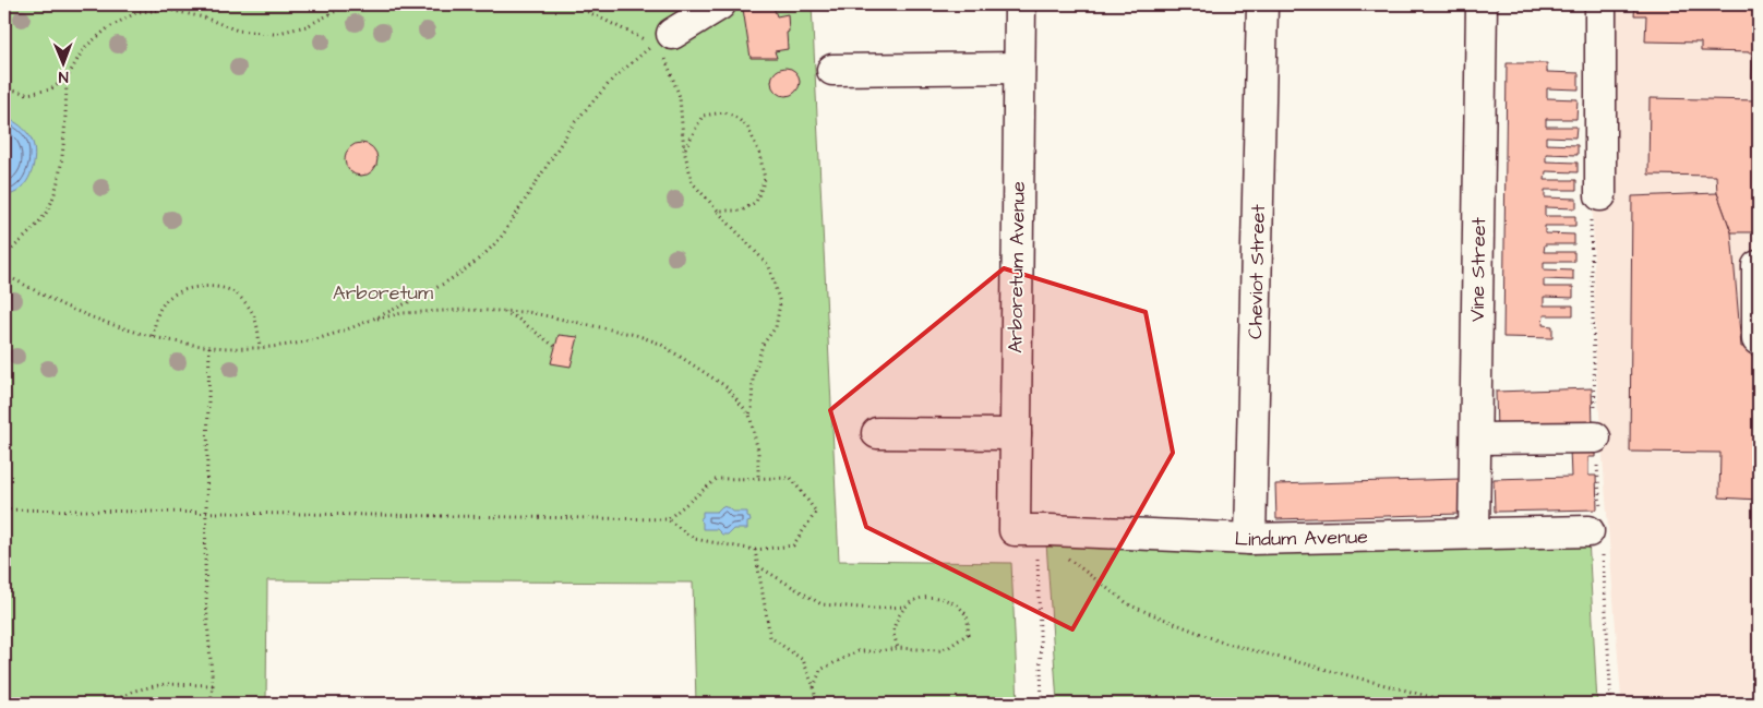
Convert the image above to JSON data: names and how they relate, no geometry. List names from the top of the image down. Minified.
{"streets":{"street":["Arboretum Avenue","Vine Street","Cheviot Street","Lindum Avenue"]},"crossings":[["Arboretum Avenue","Lindum Avenue"],["Vine Street","Lindum Avenue"],["Cheviot Street","Lindum Avenue"]],"parks":["Arboretum"],"north":"bottom"}
